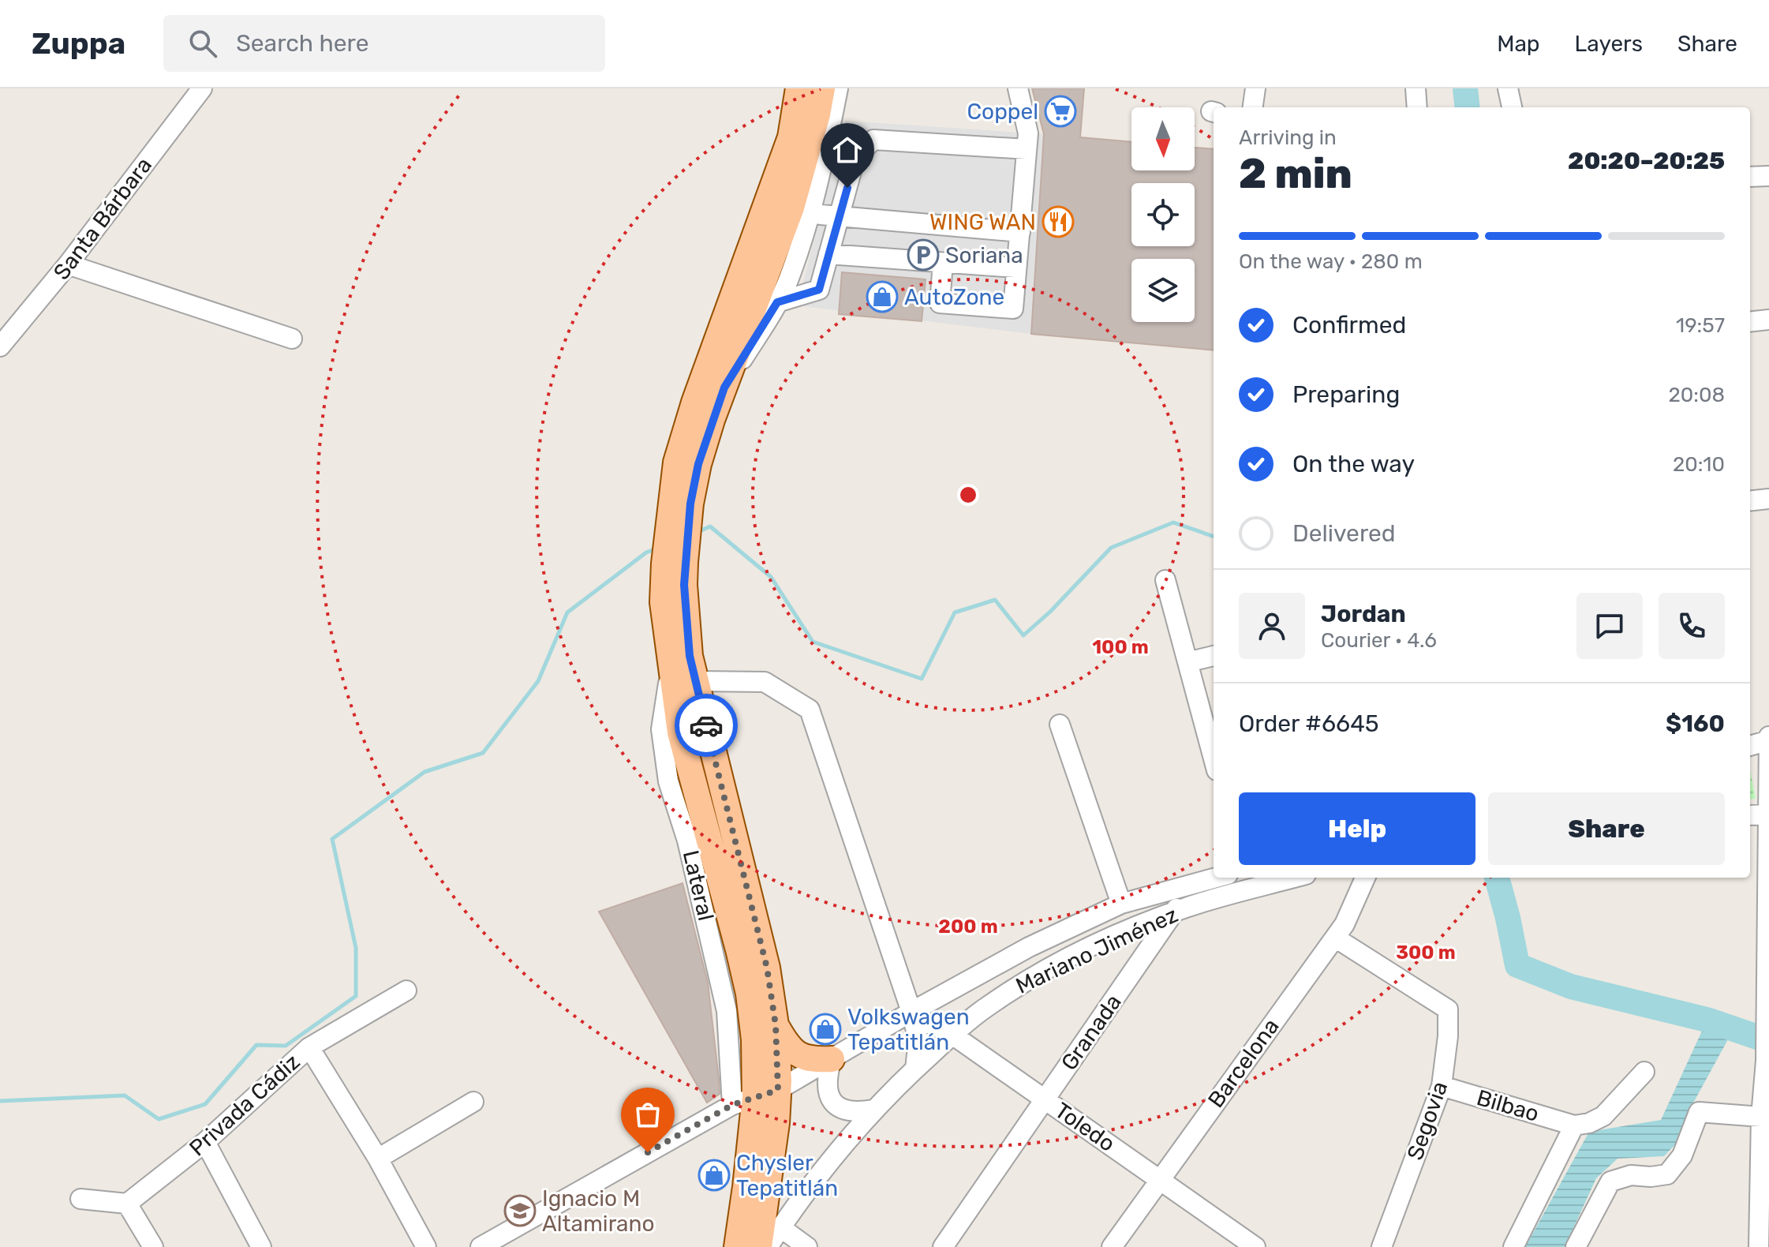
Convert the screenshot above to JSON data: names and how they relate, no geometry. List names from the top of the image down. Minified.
{"streets":{"street":["Santa Bárbara","Mariano Jiménez","Granada","Barcelona","Privada Cádiz","Bilbao","Segovia","Toledo"]},"crossings":[["Mariano Jiménez","Granada"],["Mariano Jiménez","Toledo"],["Granada","Toledo"],["Barcelona","Segovia"],["Barcelona","Toledo"],["Bilbao","Segovia"]],"places":{"supermarket":["Coppel"],"restaurant":["WING WAN"],"parking":["Soriana"],"shop":["AutoZone","Volkswagen Tepatitlán","Chysler Tepatitlán"],"school or university":["Ignacio M Altamirano"]},"north":"bottom","page":{"header":"Zuppa","search":"Search here","nav":["Map","Layers","Share"],"heading":["2 min","Arriving in","20:20–20:25"],"panel":["Jordan","Courier · 4.6","Order #6645","$160"],"bar":"On the way · 280 m","list":[["Confirmed","19:57"],["Preparing","20:08"],["On the way","20:10"],"Delivered"],"buttons":["Help","Share"]},"rings":["100 m","200 m","300 m"]}
